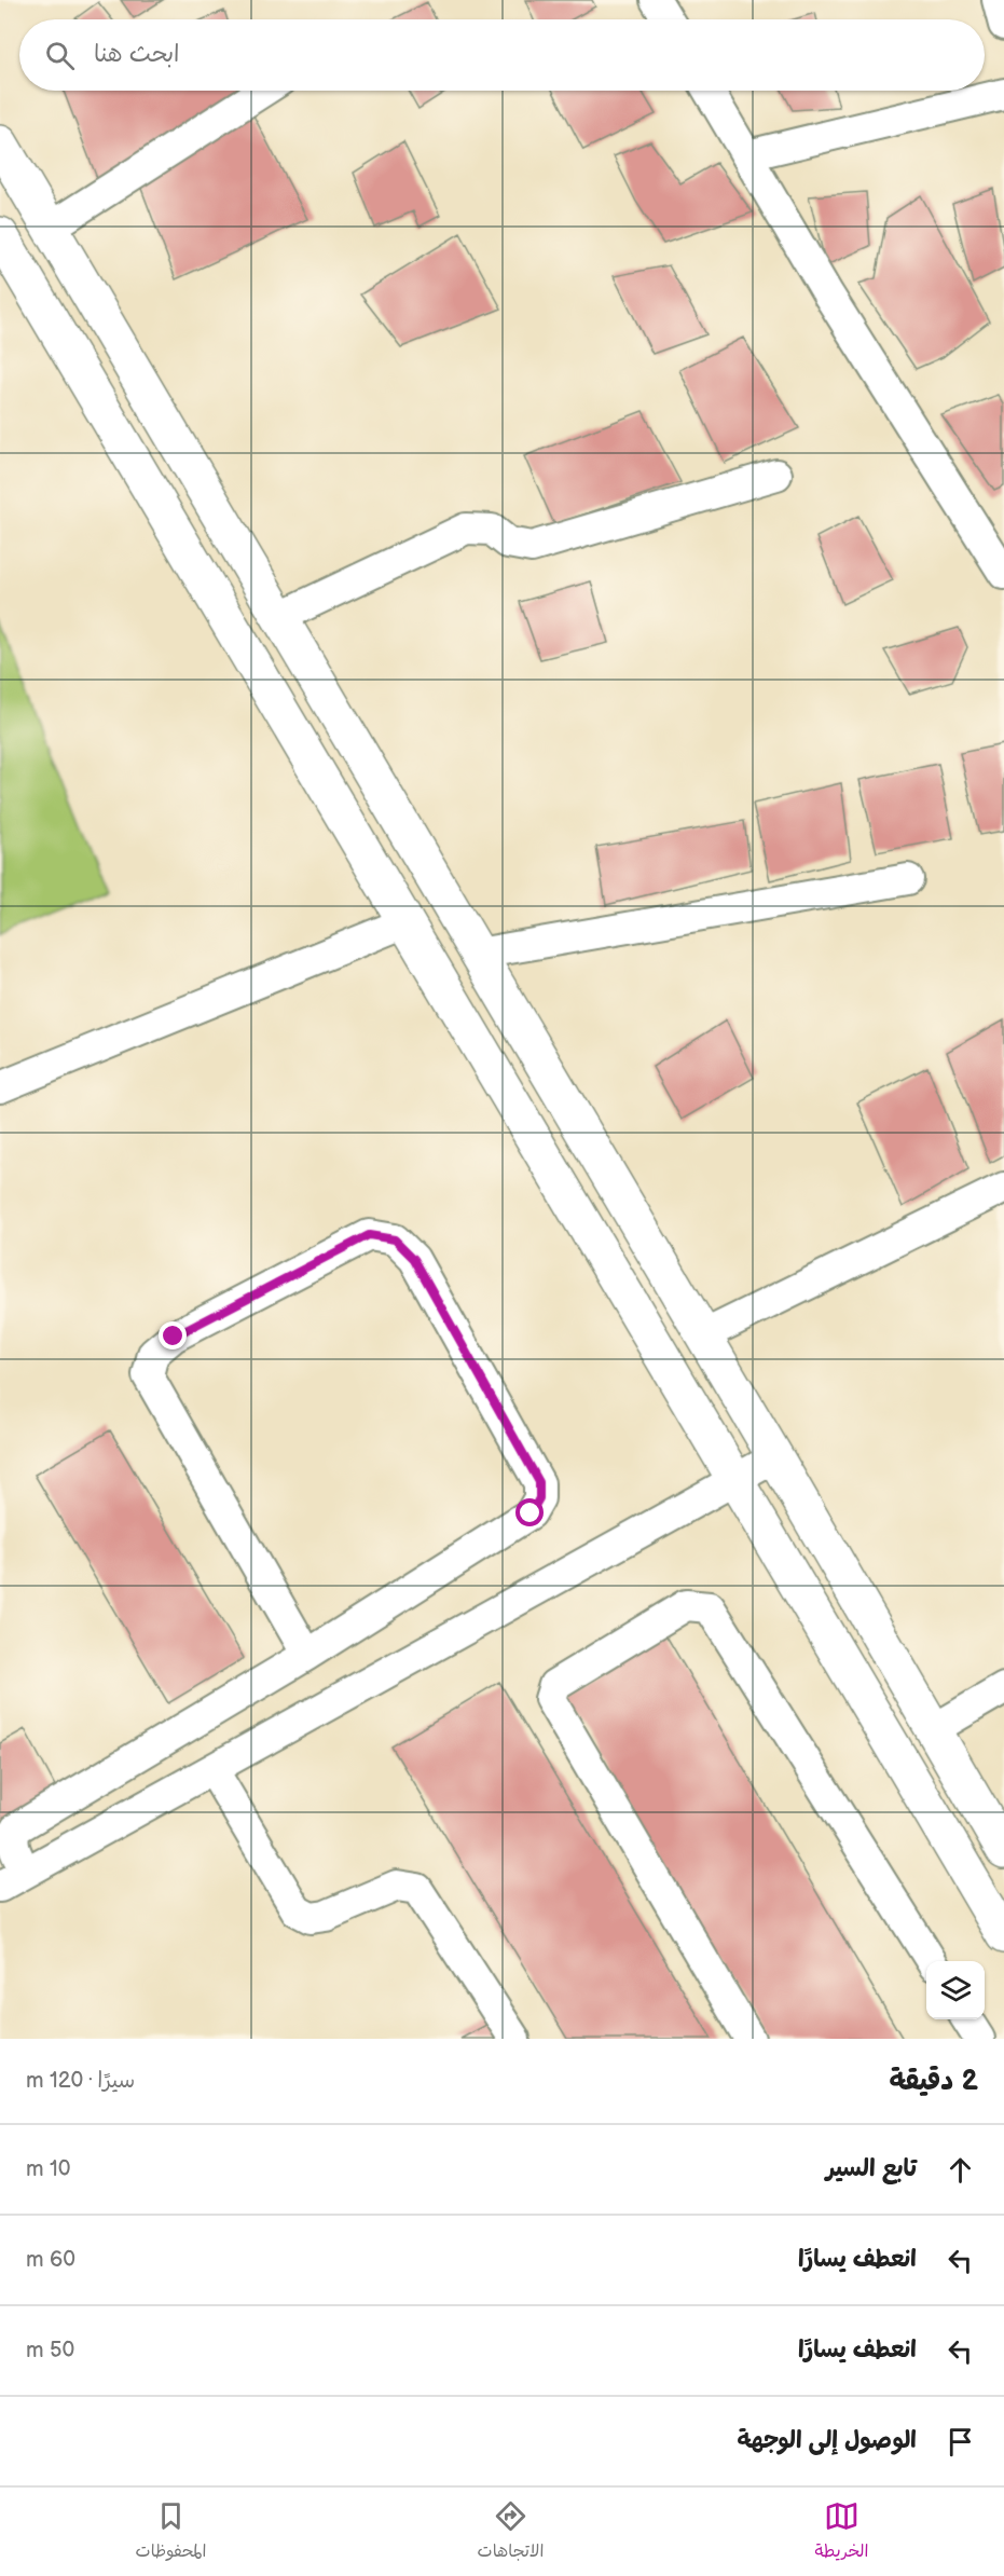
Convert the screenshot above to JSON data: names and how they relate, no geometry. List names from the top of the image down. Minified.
{"page":{"search":"ابحث هنا","heading":["2 دقيقة","سيرًا · 120 m"],"list":[["تابع السير","10 m"],["انعطف يسارًا","60 m"],["انعطف يسارًا","50 m"],"الوصول إلى الوجهة"],"nav":["الخريطة","الاتجاهات","المحفوظات"]}}
